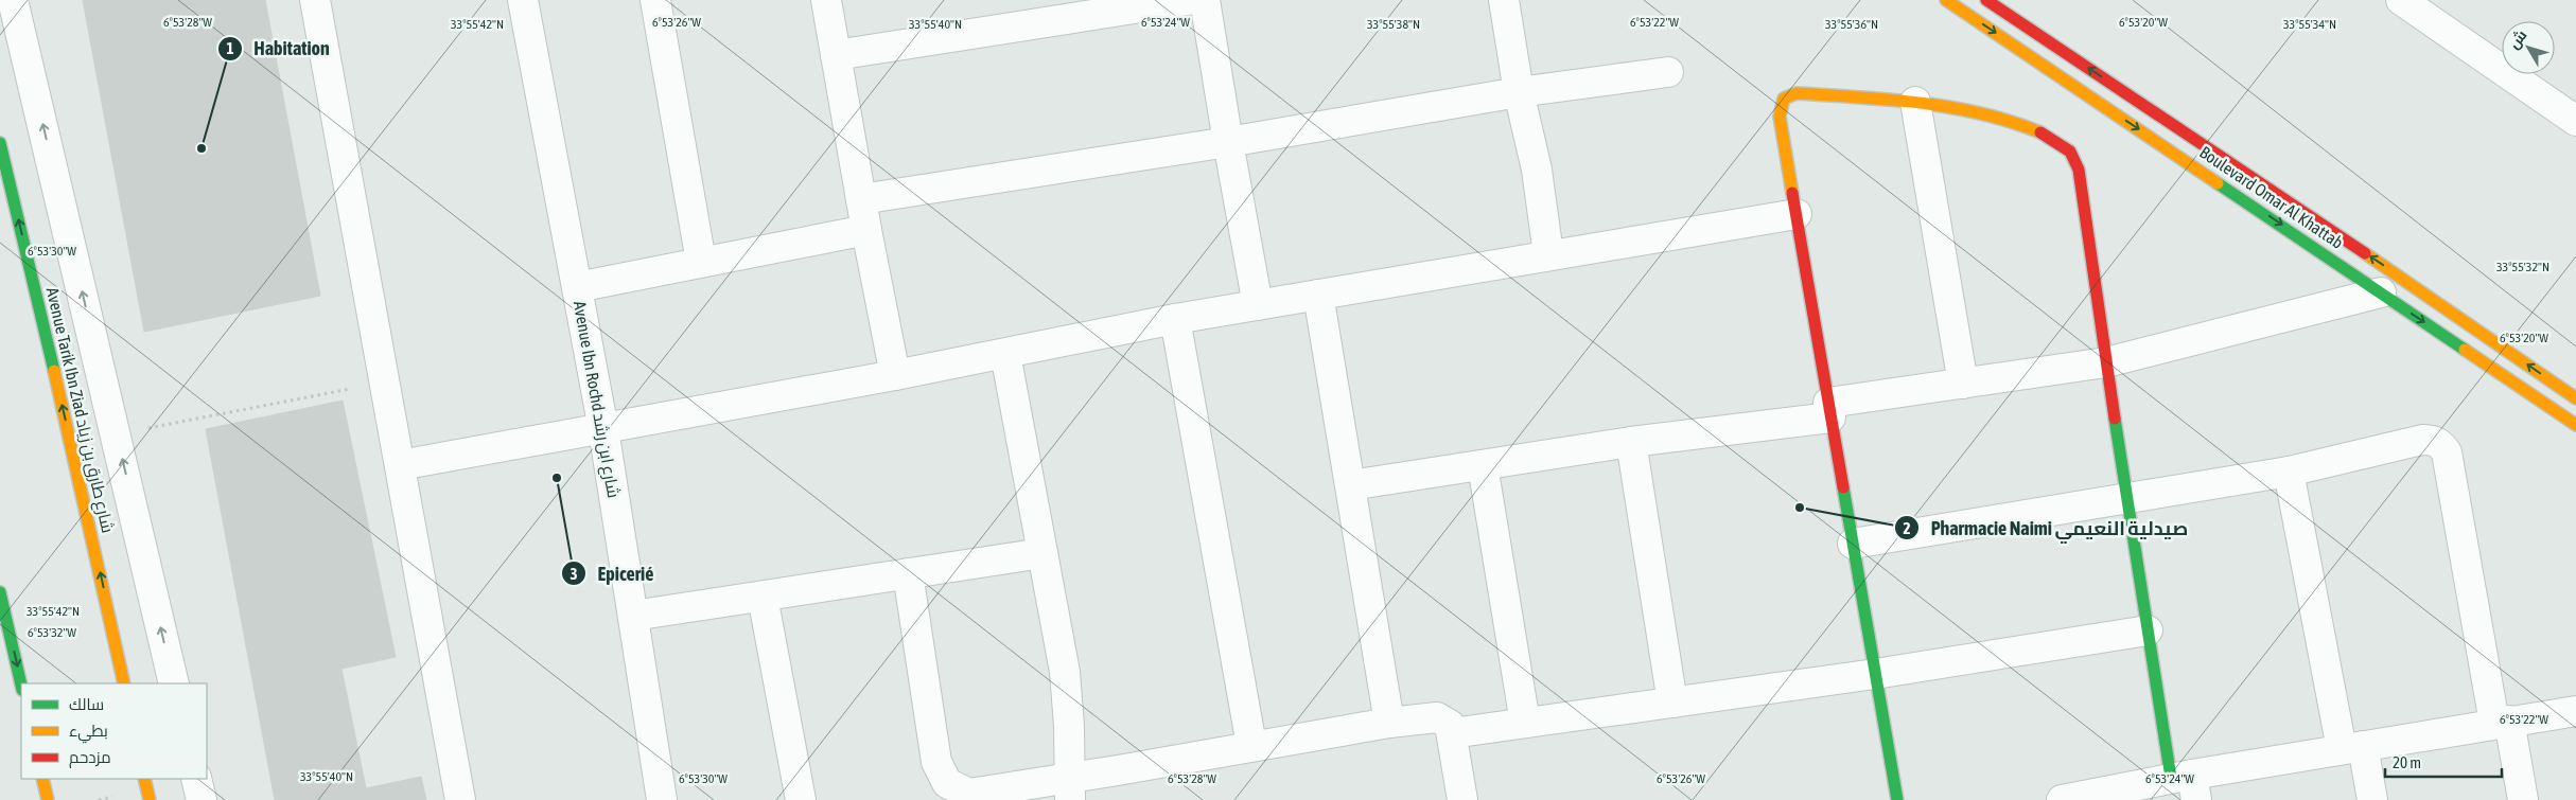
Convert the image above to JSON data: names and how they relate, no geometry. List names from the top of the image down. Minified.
{"streets":{"street":["Boulevard Omar Al Khattab","Avenue Ibn Rochd شارع ابن رشد","Avenue Tarik Ibn Ziad شارع طارق بن زياد"]},"places":["Habitation","Epicerié","Pharmacie Naimi صيدلية النعيمي"],"legend":["سالك","بطيء","مزدحم"],"scale_bar":"20 m","north":"top left","coordinates":["6°53'28\"W","6°53'26\"W","6°53'24\"W","6°53'22\"W","6°53'20\"W","33°55'42\"N","33°55'40\"N","33°55'38\"N","33°55'36\"N","33°55'34\"N","6°53'30\"W","33°55'32\"N","6°53'32\"W"]}
